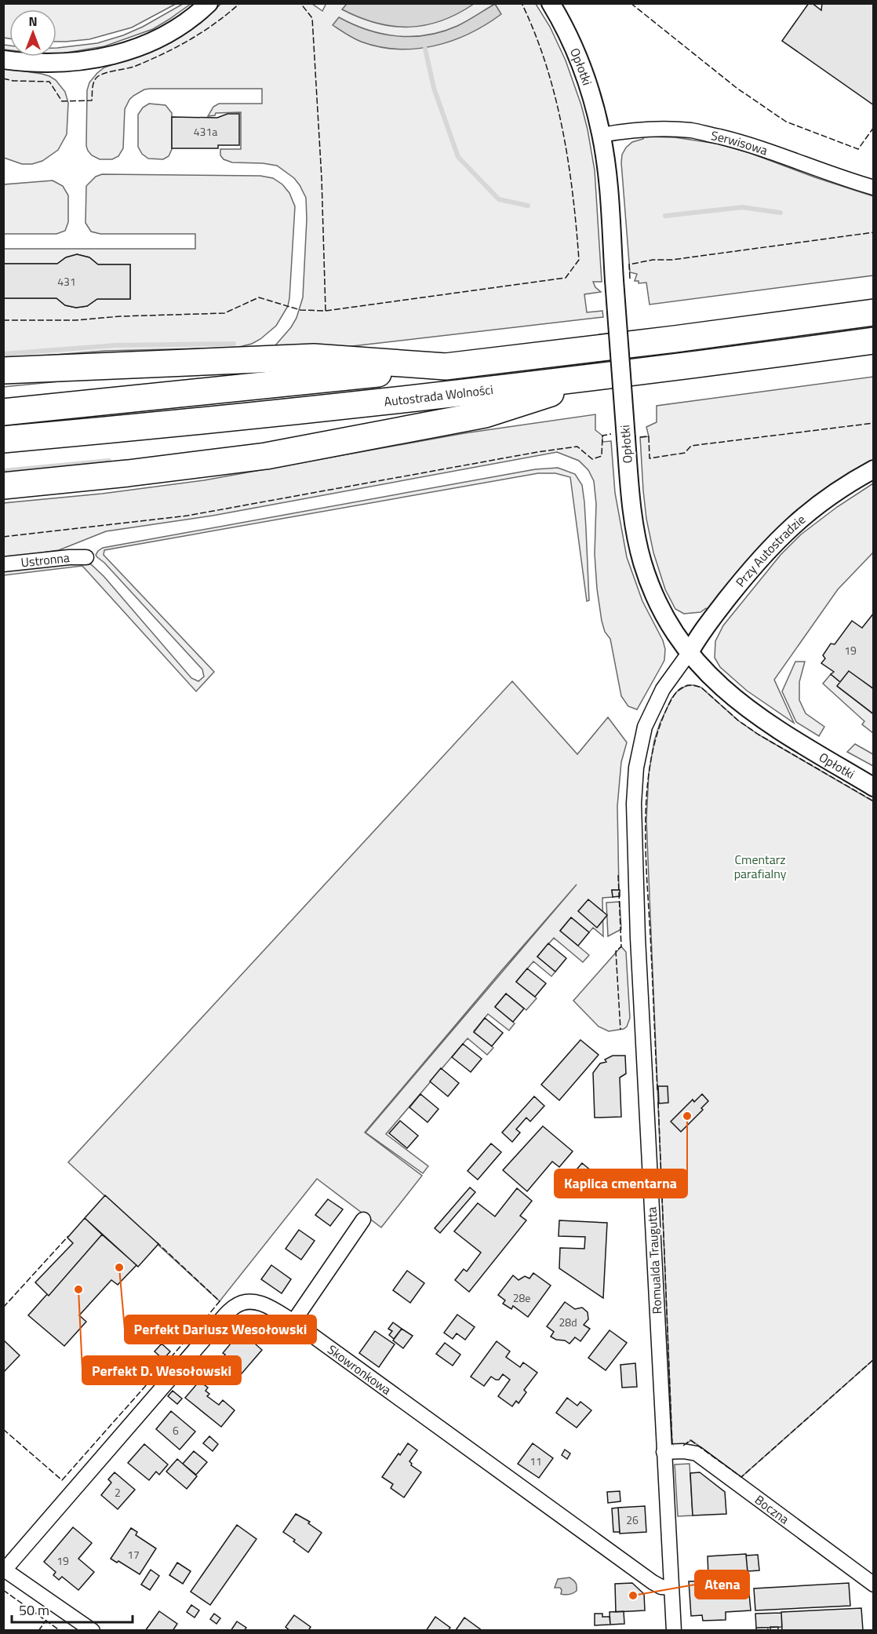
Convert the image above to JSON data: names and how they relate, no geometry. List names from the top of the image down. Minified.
{"streets":{"highway":["Autostrada Wolności"],"street":["Opłotki","Serwisowa","Przy Autostradzie","Ustronna","Romualda Traugutta","Skowronkowa","Boczna"]},"crossings":[["Opłotki","Serwisowa"],["Opłotki","Przy Autostradzie"],["Opłotki","Romualda Traugutta"],["Przy Autostradzie","Romualda Traugutta"],["Romualda Traugutta","Skowronkowa"],["Romualda Traugutta","Boczna"]],"parks":["Cmentarz parafialny"],"places":["Kaplica cmentarna","Perfekt Dariusz Wesołowski","Perfekt D. Wesołowski","Atena"],"house_numbers":["431a","431","19","28e","28d","6","11","2","26","17","19"],"scale_bar":"50 m","north":"top"}
